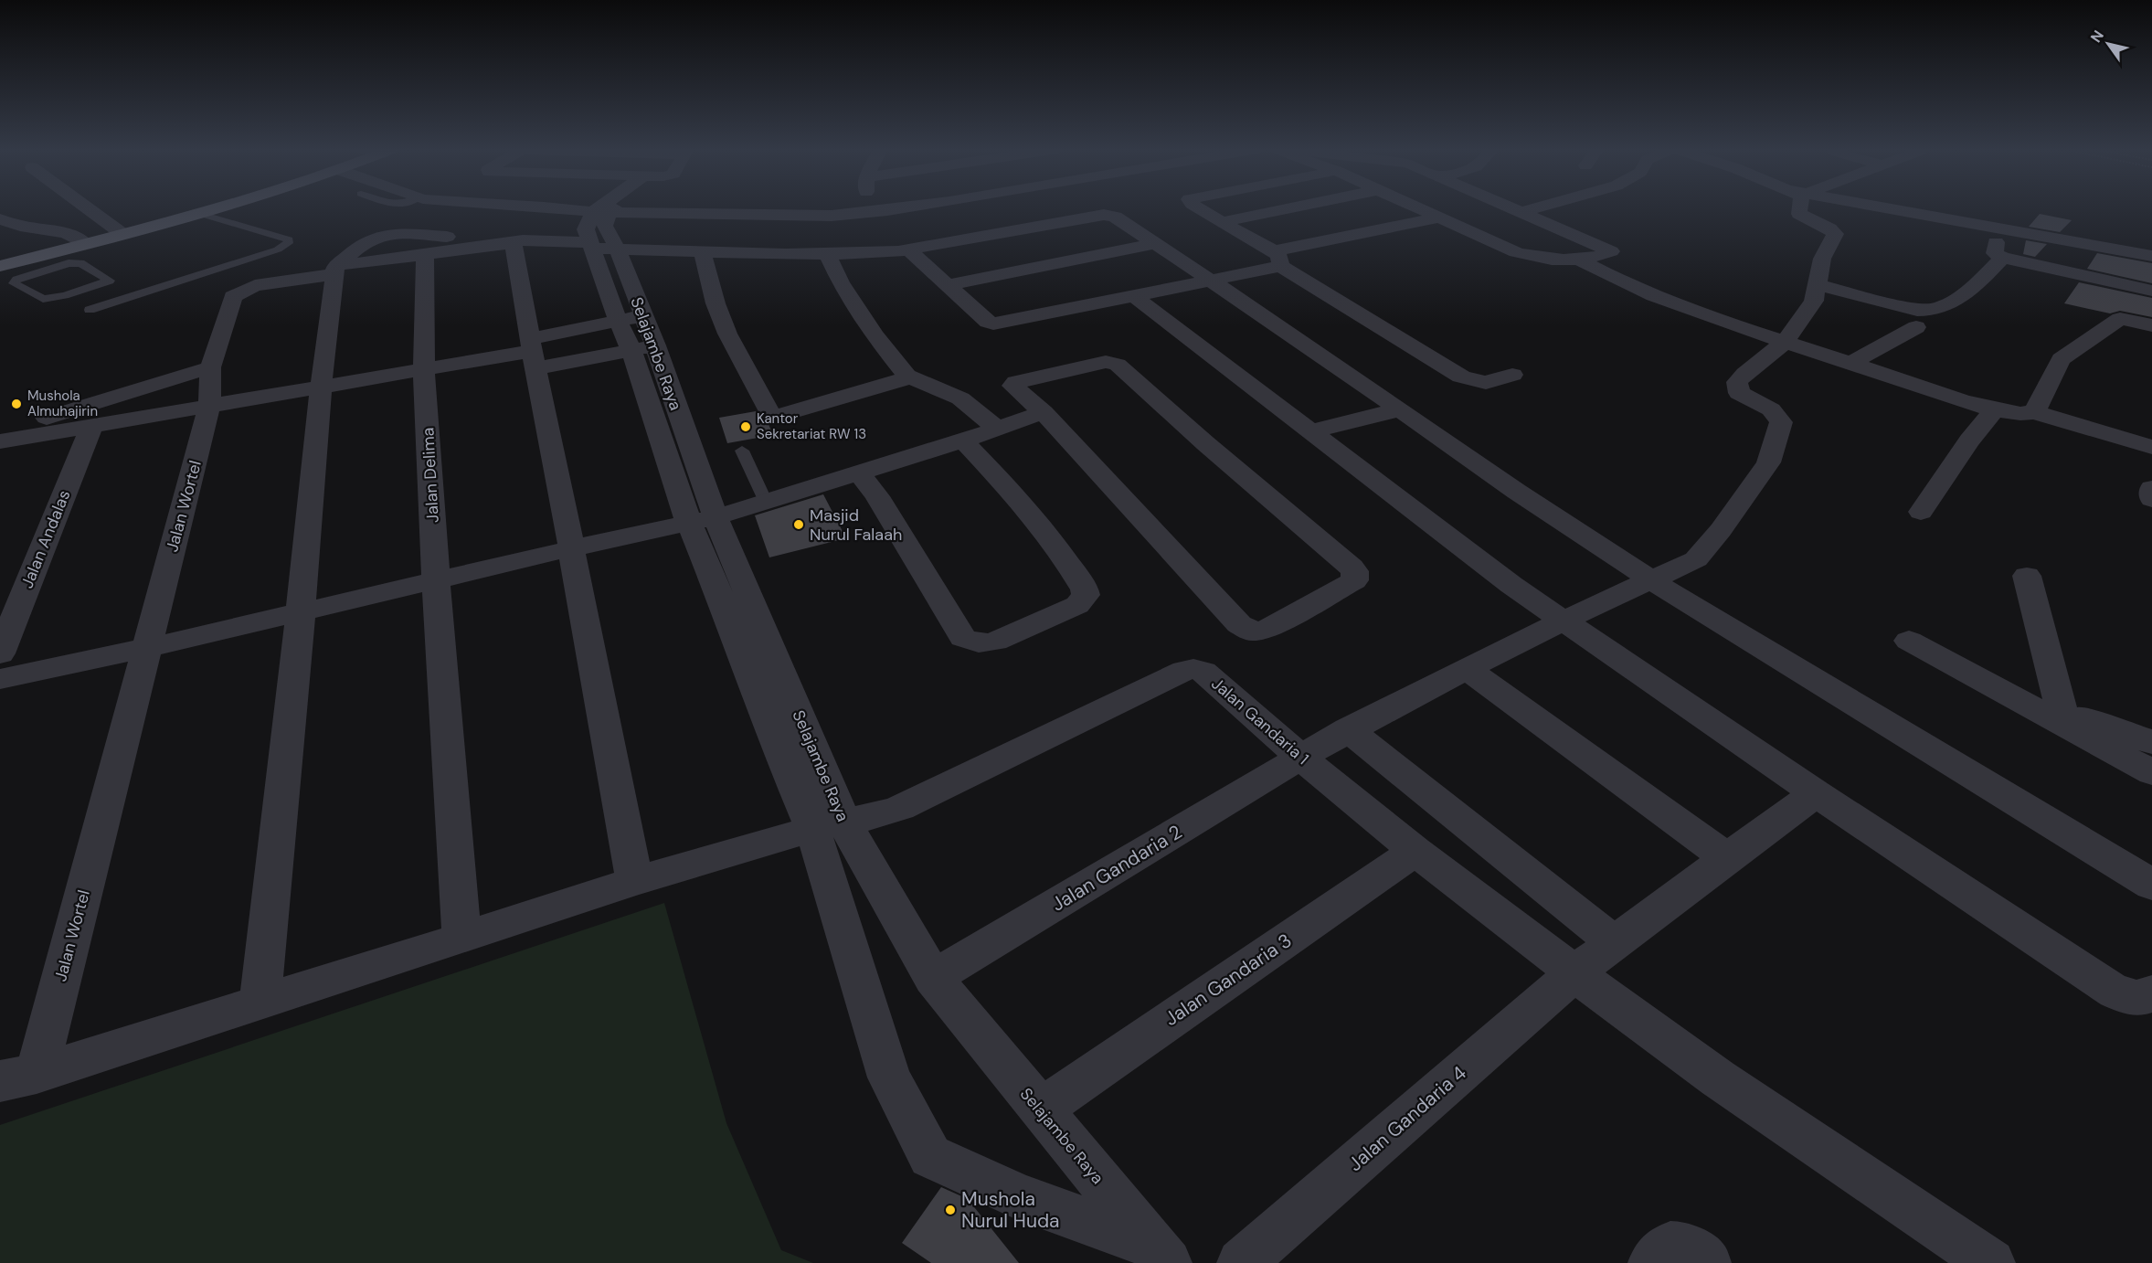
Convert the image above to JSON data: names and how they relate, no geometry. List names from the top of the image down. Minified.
{"streets":{"street":["Selajambe Raya","Jalan Delima","Jalan Wortel","Jalan Andalas","Jalan Gandaria 1","Jalan Gandaria 2","Jalan Gandaria 3","Jalan Gandaria 4"]},"crossings":[["Selajambe Raya","Jalan Gandaria 1"],["Selajambe Raya","Jalan Gandaria 2"],["Selajambe Raya","Jalan Gandaria 3"],["Jalan Delima","Jalan Wortel"],["Jalan Delima","Jalan Gandaria 1"],["Jalan Wortel","Jalan Gandaria 1"],["Jalan Wortel","Jalan Gandaria 2"],["Jalan Gandaria 1","Jalan Gandaria 2"],["Jalan Gandaria 1","Jalan Gandaria 3"],["Jalan Gandaria 1","Jalan Gandaria 4"]],"places":["Mushola Almuhajirin","Kantor Sekretariat RW 13","Masjid Nurul Falaah","Mushola Nurul Huda"],"north":"top left"}
